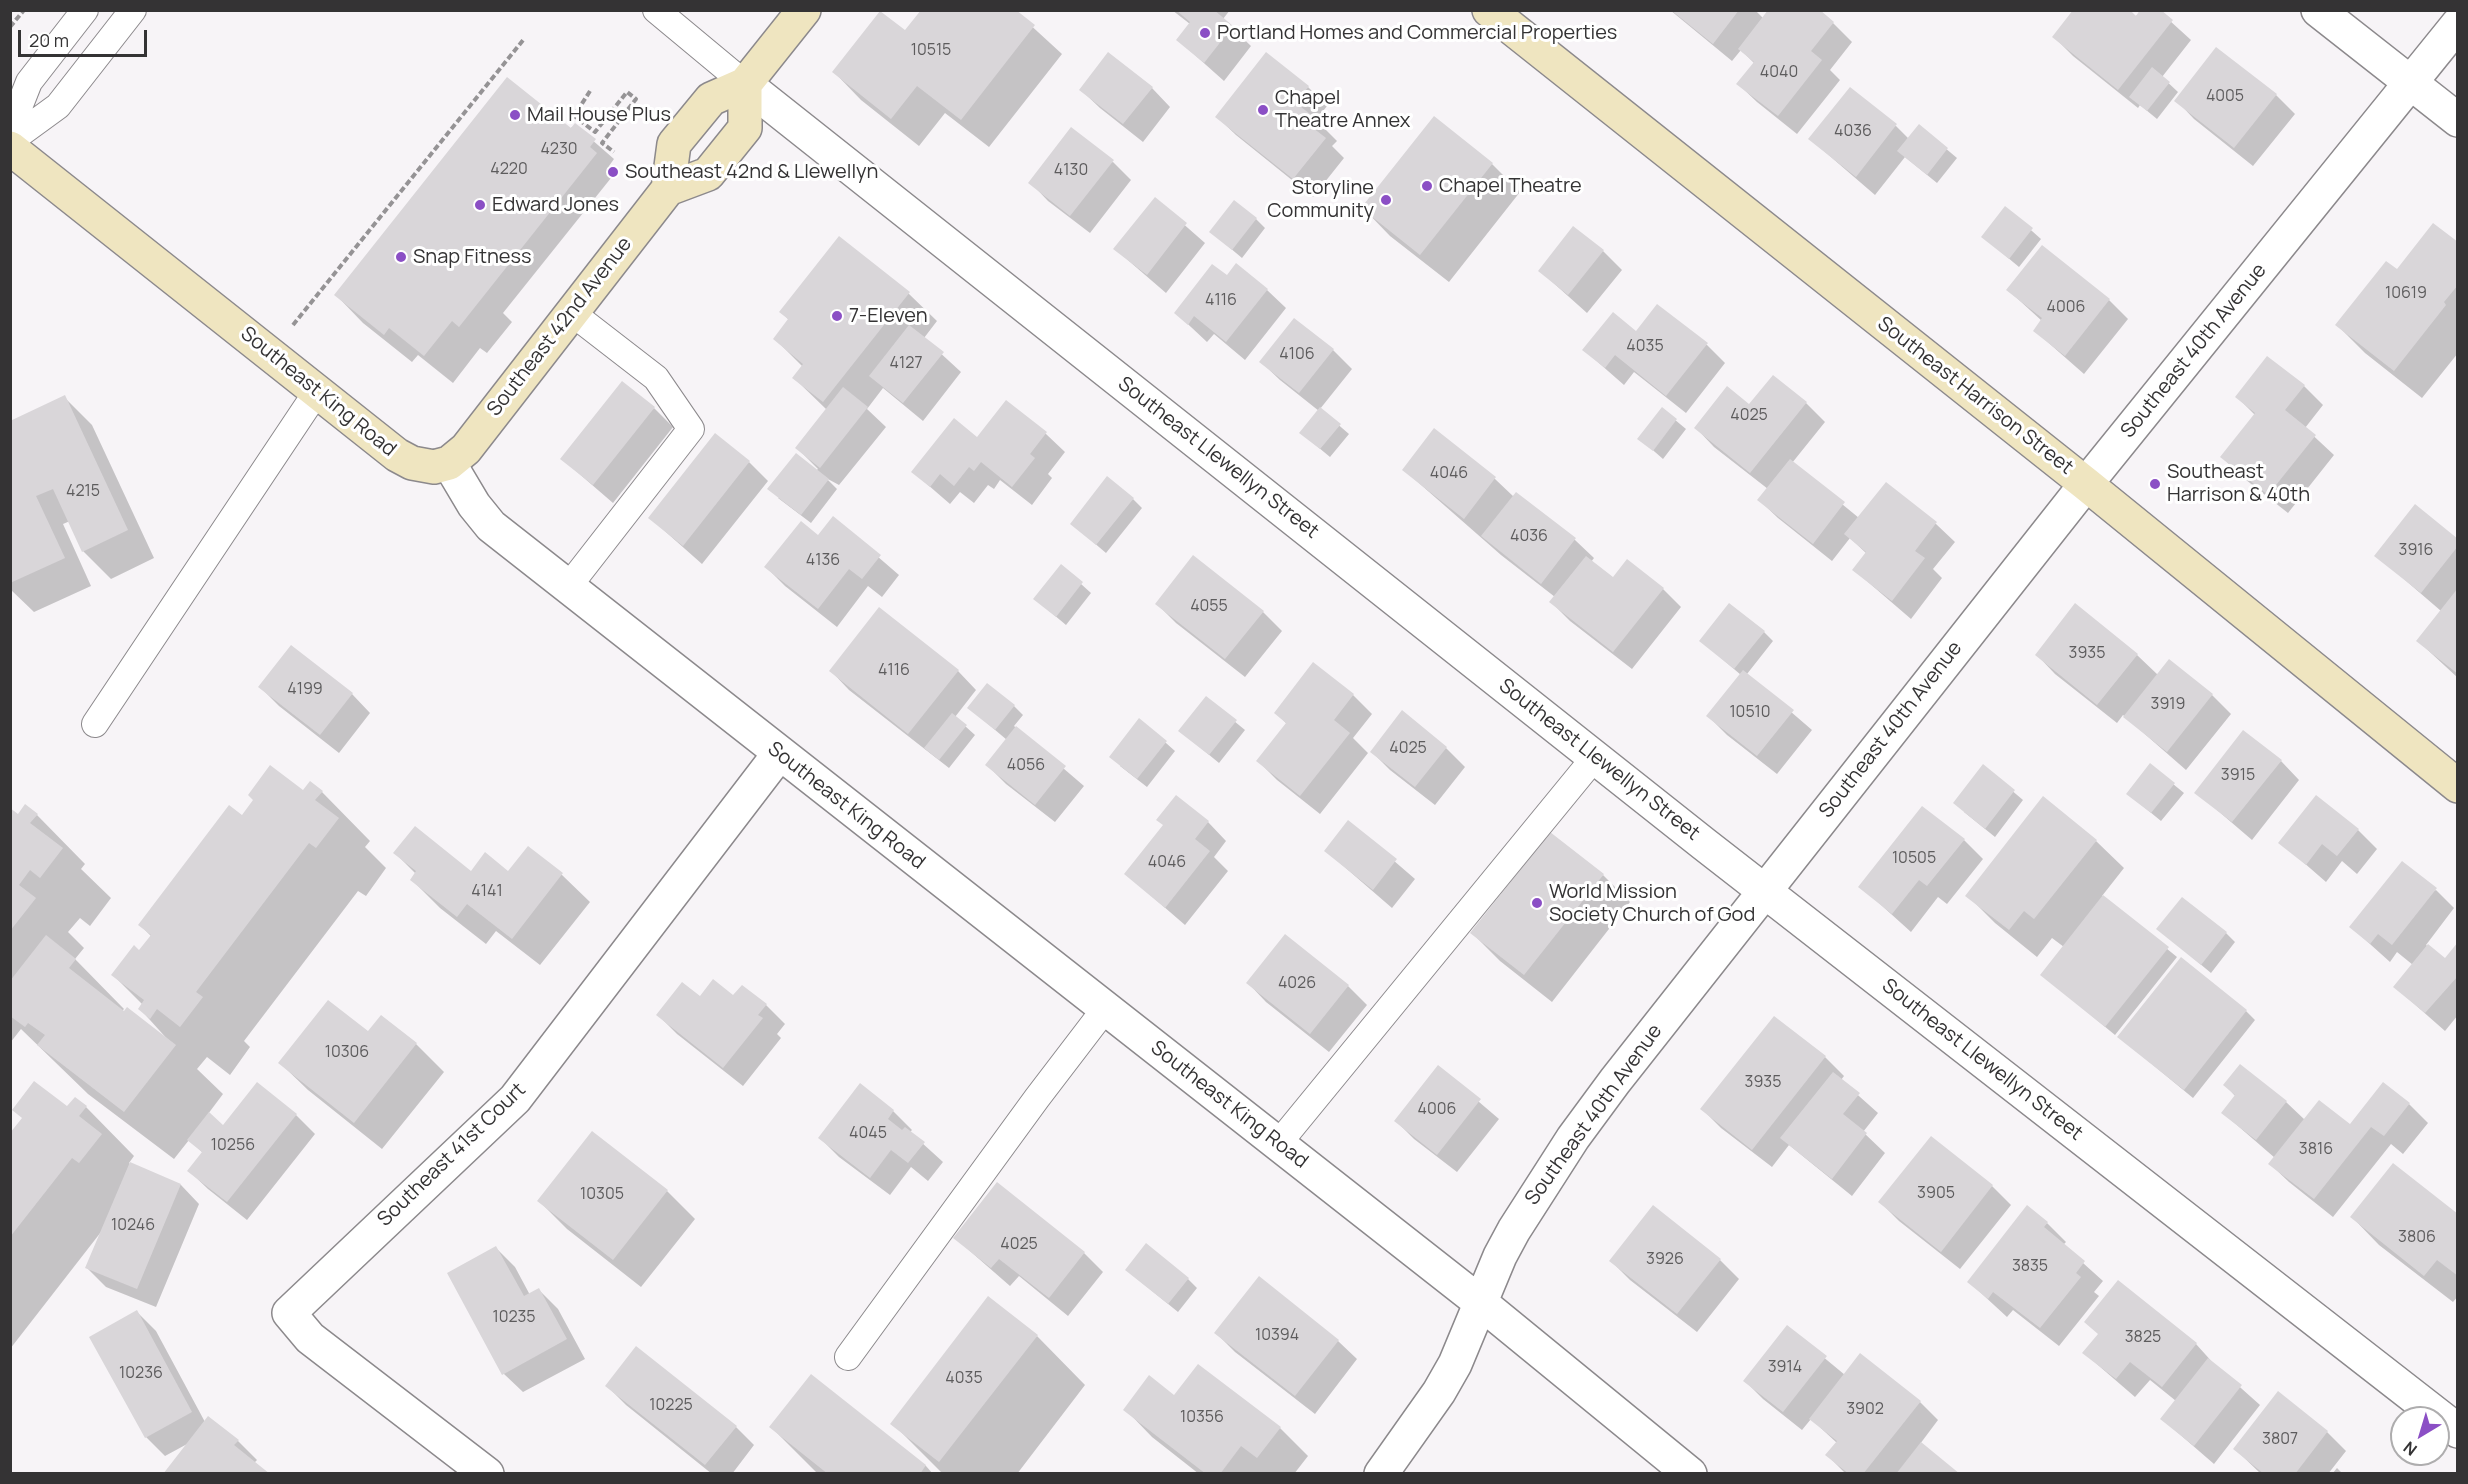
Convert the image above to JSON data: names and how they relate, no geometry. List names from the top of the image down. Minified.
{"streets":{"main road":["Southeast 42nd Avenue","Southeast King Road","Southeast Harrison Street"],"street":["Southeast 40th Avenue","Southeast Llewellyn Street","Southeast 41st Court"]},"crossings":[["Southeast 42nd Avenue","Southeast King Road"],["Southeast 40th Avenue","Southeast King Road"],["Southeast 40th Avenue","Southeast Harrison Street"],["Southeast 40th Avenue","Southeast Llewellyn Street"],["Southeast King Road","Southeast 41st Court"]],"places":["Portland Homes and Commercial Properties","Chapel Theatre Annex","Mail House Plus","Southeast 42nd & Llewellyn","Chapel Theatre","Storyline Community","Edward Jones","Snap Fitness","7-Eleven","Southeast Harrison & 40th","World Mission Society Church of God"],"house_numbers":["10515","4040","4005","4036","4230","4220","4130","10619","4116","4006","4035","4106","4127","4025","4046","4215","4036","3916","4136","4055","3935","4116","4199","3919","10510","4025","4056","3915","10505","4046","4141","4026","10306","3935","4006","4045","10256","3816","3905","10305","10246","3806","4025","3926","3835","10235","10394","3825","3914","10236","4035","10225","3902","10356","3807"],"scale_bar":"20 m","north":"bottom left"}
